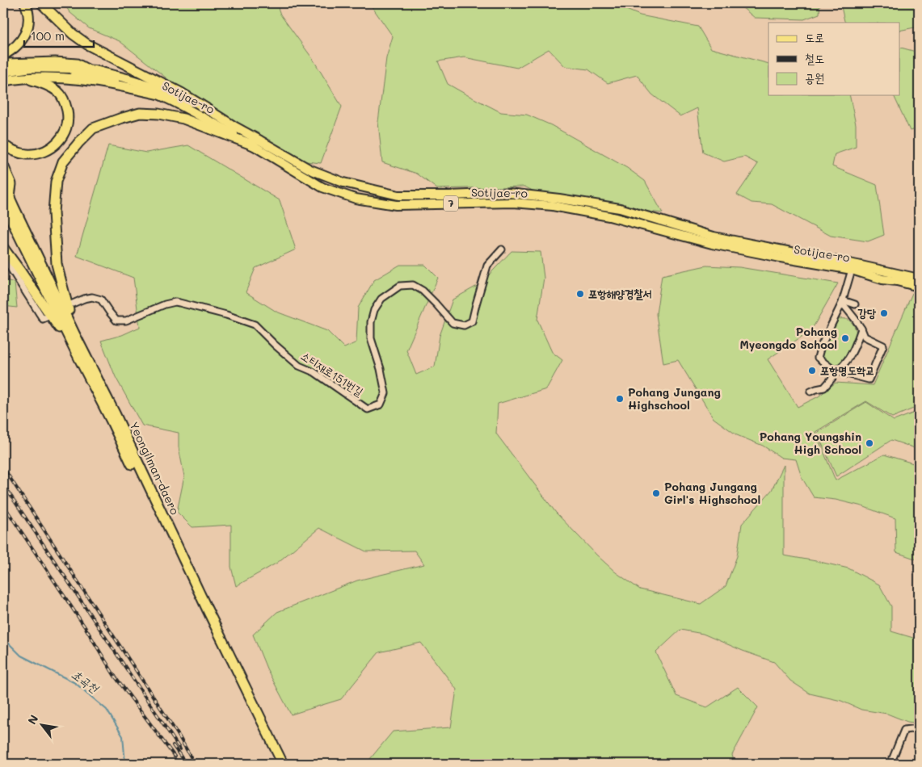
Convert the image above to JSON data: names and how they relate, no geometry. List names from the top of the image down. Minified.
{"streets":{"highway":["Yeongilman-daero"],"main road":["Sotijae-ro","7"],"street":["소티재로151번길"]},"water":["초곡천"],"places":["포항해양경찰서","강당","Pohang Myeongdo School","포항명도학교","Pohang Jungang Highschool","Pohang Youngshin High School","Pohang Jungang Girl's Highschool"],"legend":["도로","철도","공원"],"scale_bar":"100 m","north":"top left"}
